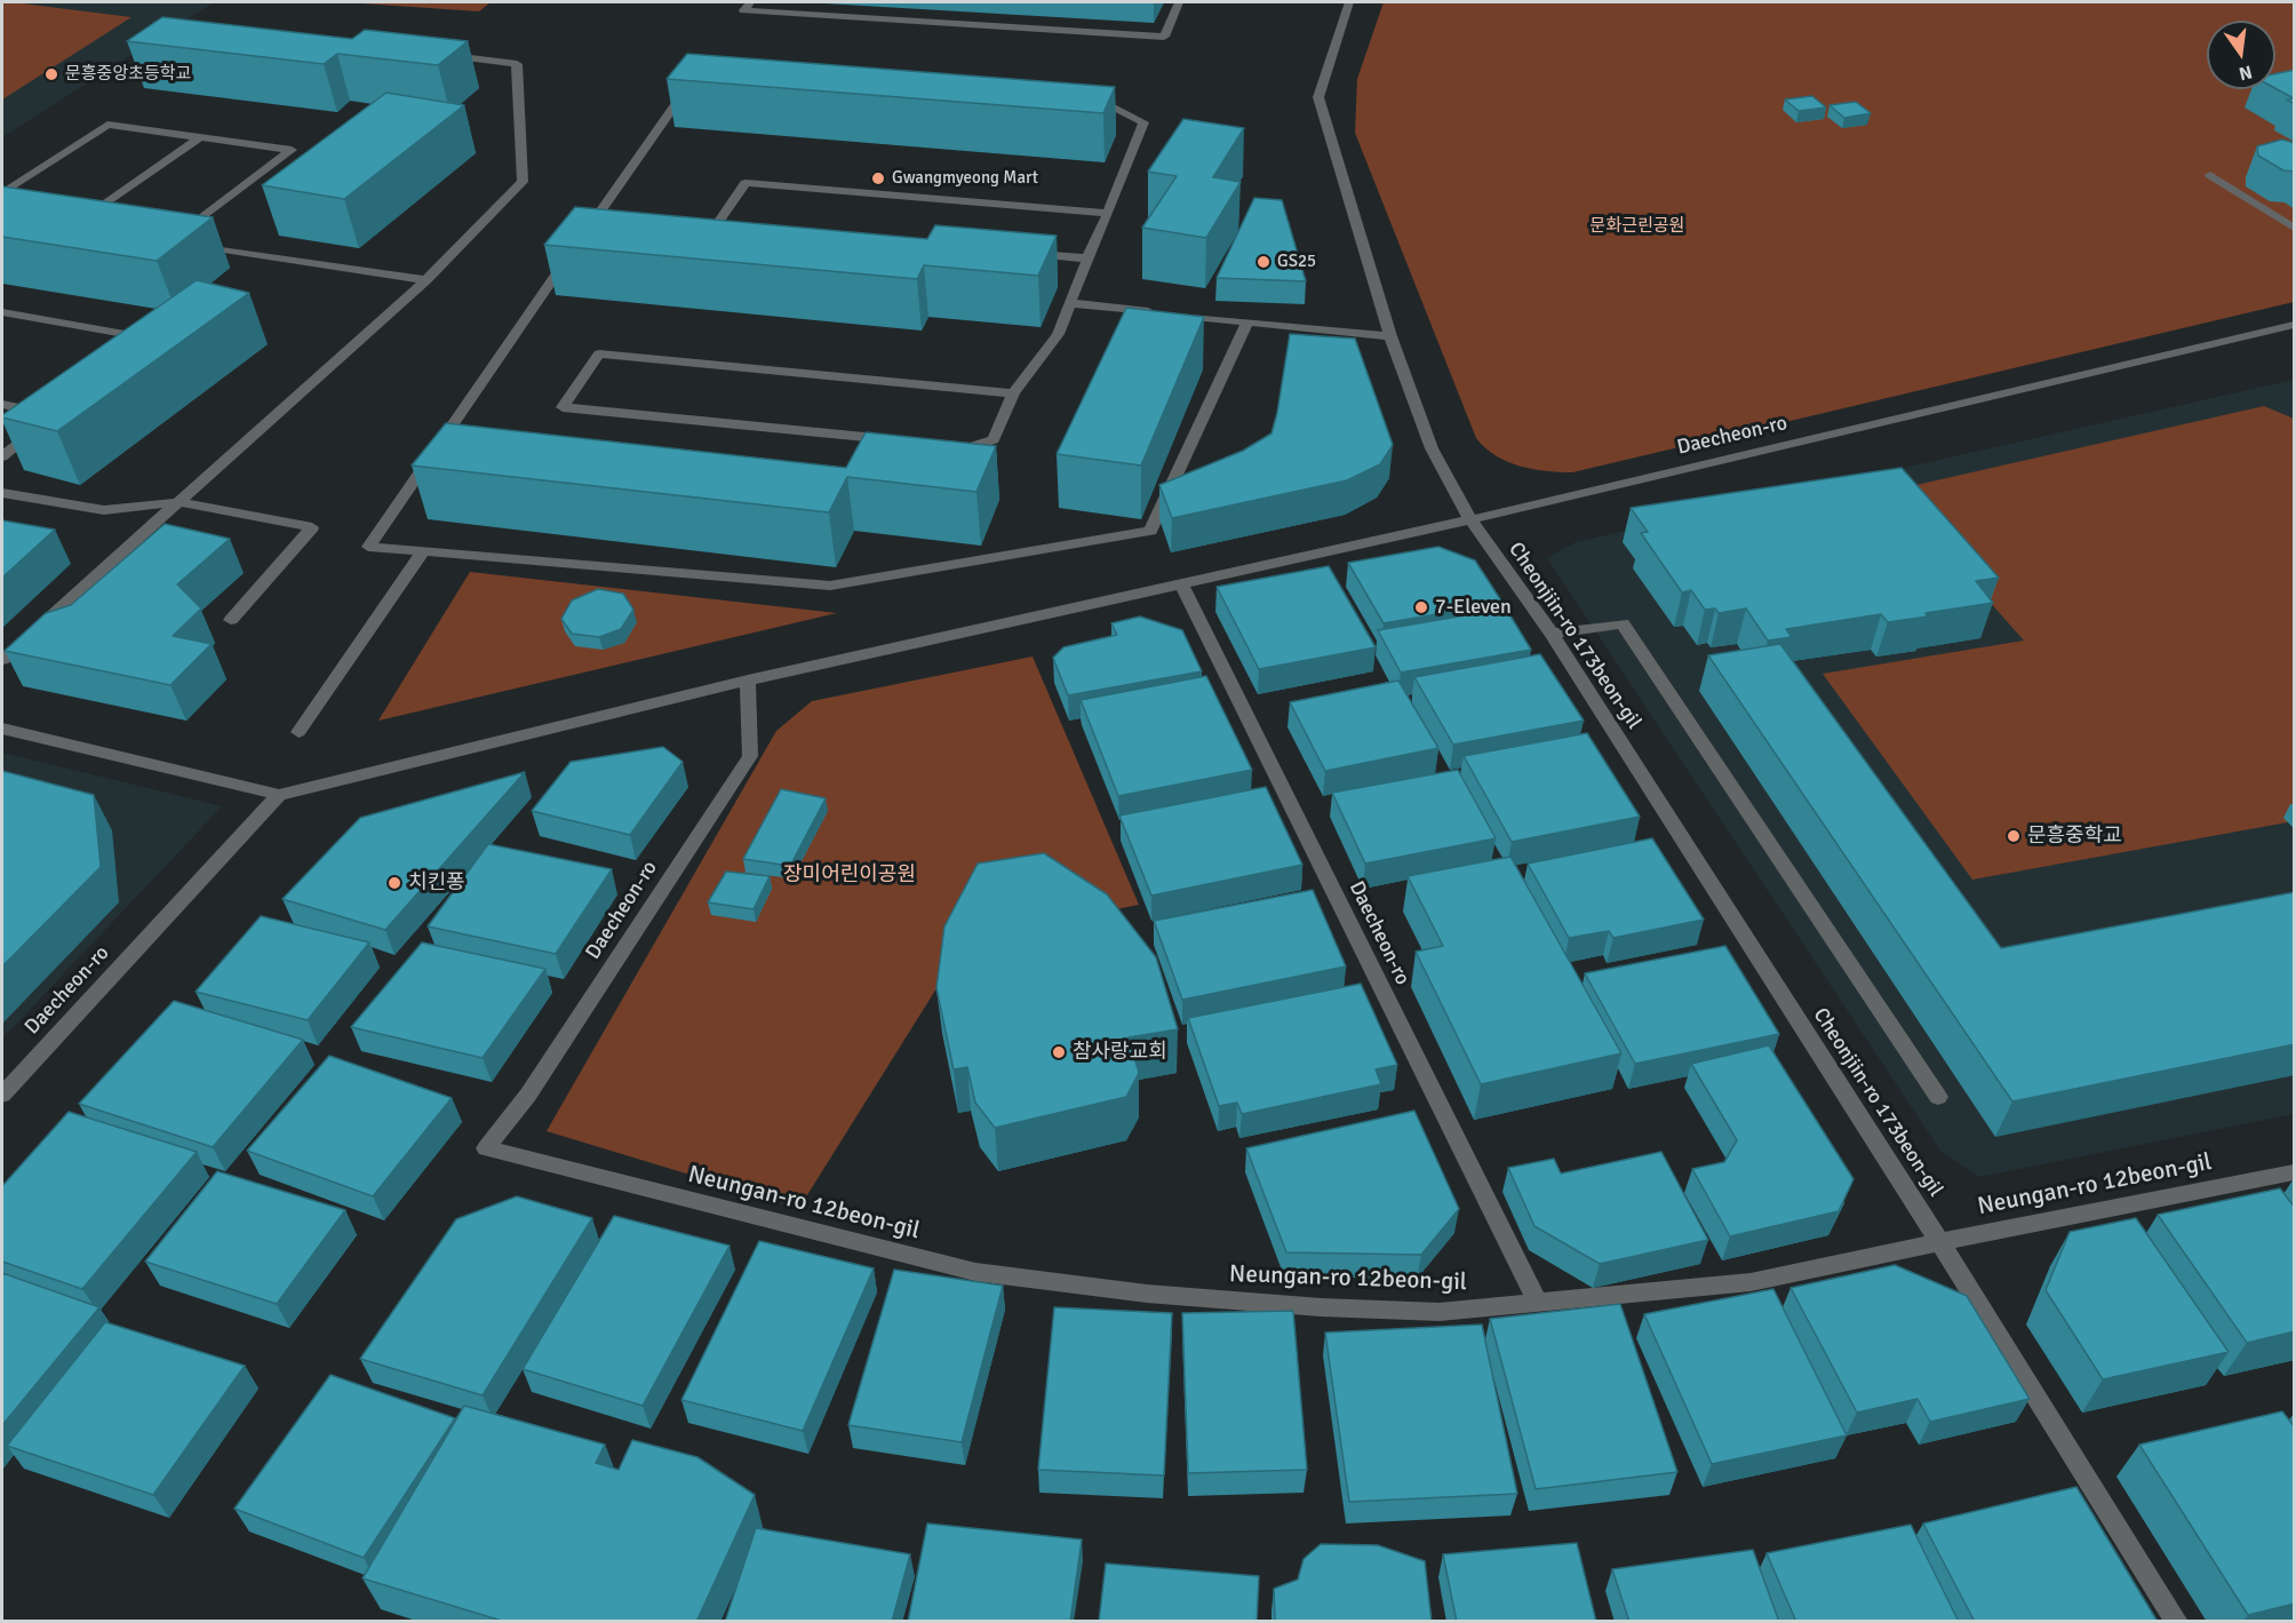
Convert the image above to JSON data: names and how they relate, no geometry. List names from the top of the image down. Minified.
{"streets":{"street":["Daecheon-ro","Cheonjiin-ro 173beon-gil","Neungan-ro 12beon-gil"]},"crossings":[["Daecheon-ro","Cheonjiin-ro 173beon-gil"],["Daecheon-ro","Neungan-ro 12beon-gil"],["Cheonjiin-ro 173beon-gil","Neungan-ro 12beon-gil"]],"parks":["문화근린공원","장미어린이공원"],"places":["문흥중앙초등학교","Gwangmyeong Mart","GS25","7-Eleven","문흥중학교","치킨퐁","참사랑교회"],"north":"bottom"}
